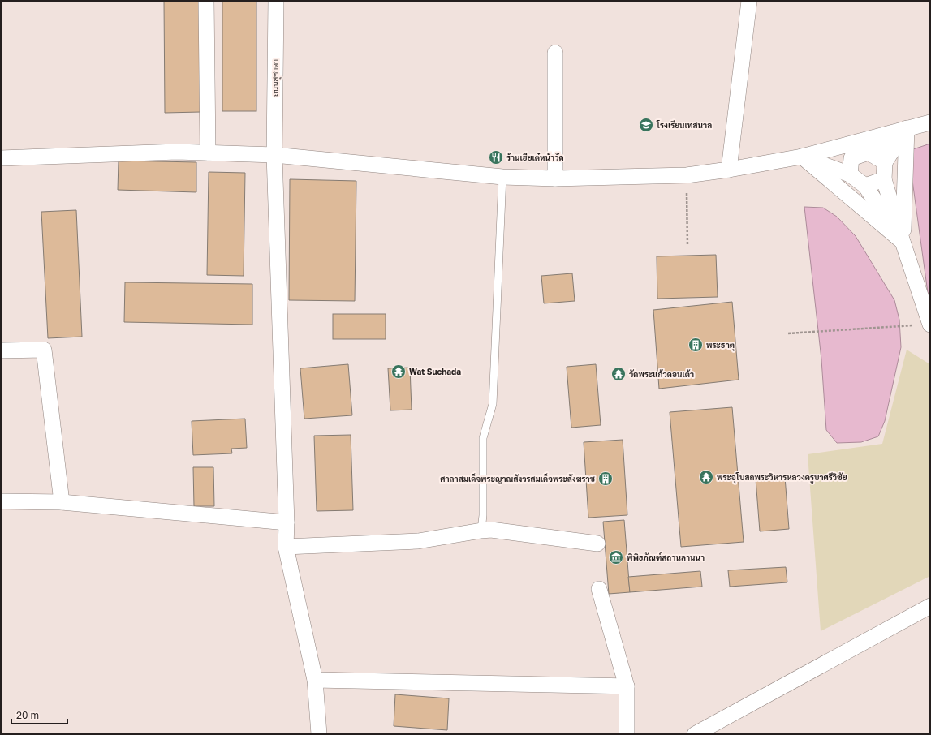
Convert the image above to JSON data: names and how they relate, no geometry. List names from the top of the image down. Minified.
{"streets":{"street":["ถนนสุชาดา"]},"places":{"school or university":["โรงเรียนเทสนาล"],"restaurant":["ร้านเฮียเต๋หน้าวัด"],"building":["พระธาตุ","ศาลาสมเด็จพระญาณสังวรสมเด็จพระสังฆราช"],"temple":["Wat Suchada","วัดพระแก้วดอนเต้า","พระอุโบสถพระวิหารหลวงครูบาศรีวิชัย"],"museum":["พิพิธภัณฑ์สถานลานนา"]},"scale_bar":"20 m"}
